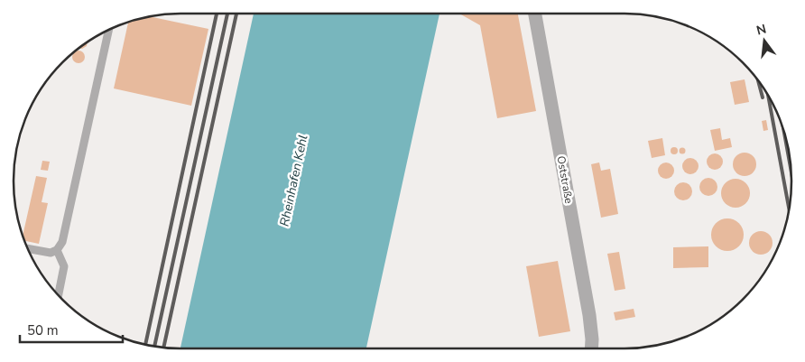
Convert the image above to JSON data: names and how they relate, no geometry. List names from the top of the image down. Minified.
{"streets":{"street":["Oststraße"]},"water":["Rheinhafen Kehl"],"scale_bar":"50 m","north":"top"}
